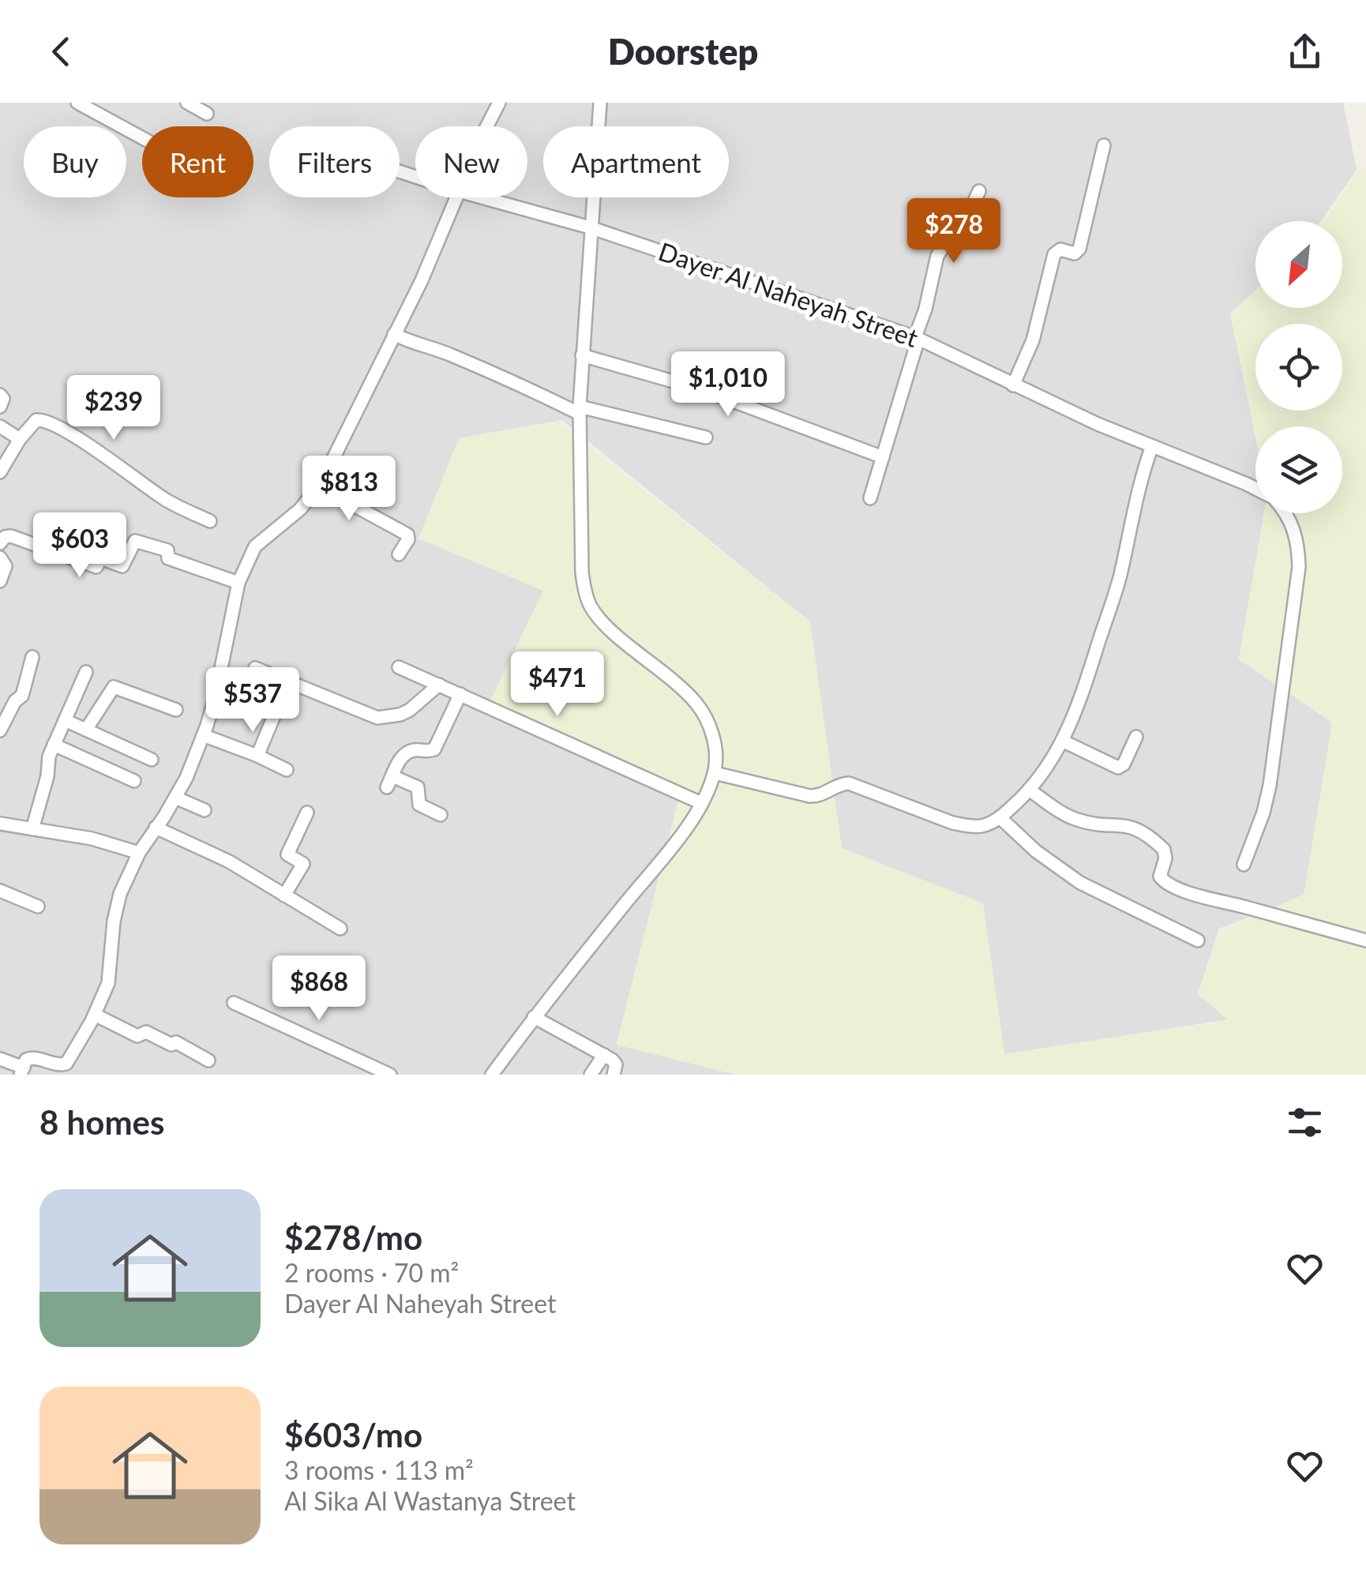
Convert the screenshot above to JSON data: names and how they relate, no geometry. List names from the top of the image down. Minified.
{"streets":{"street":["Dayer Al Naheyah Street"]},"north":"bottom left","page":{"header":"Doorstep","chip":["Buy","Rent","Filters","New","Apartment"],"price":["$278","$1,010","$239","$813","$603","$471","$537","$868"],"heading":"8 homes","list":[{"name":"$278/mo","note":"2 rooms · 70 m² · Dayer Al Naheyah Street"},{"name":"$603/mo","note":"3 rooms · 113 m² · Al Sika Al Wastanya Street"}]}}
